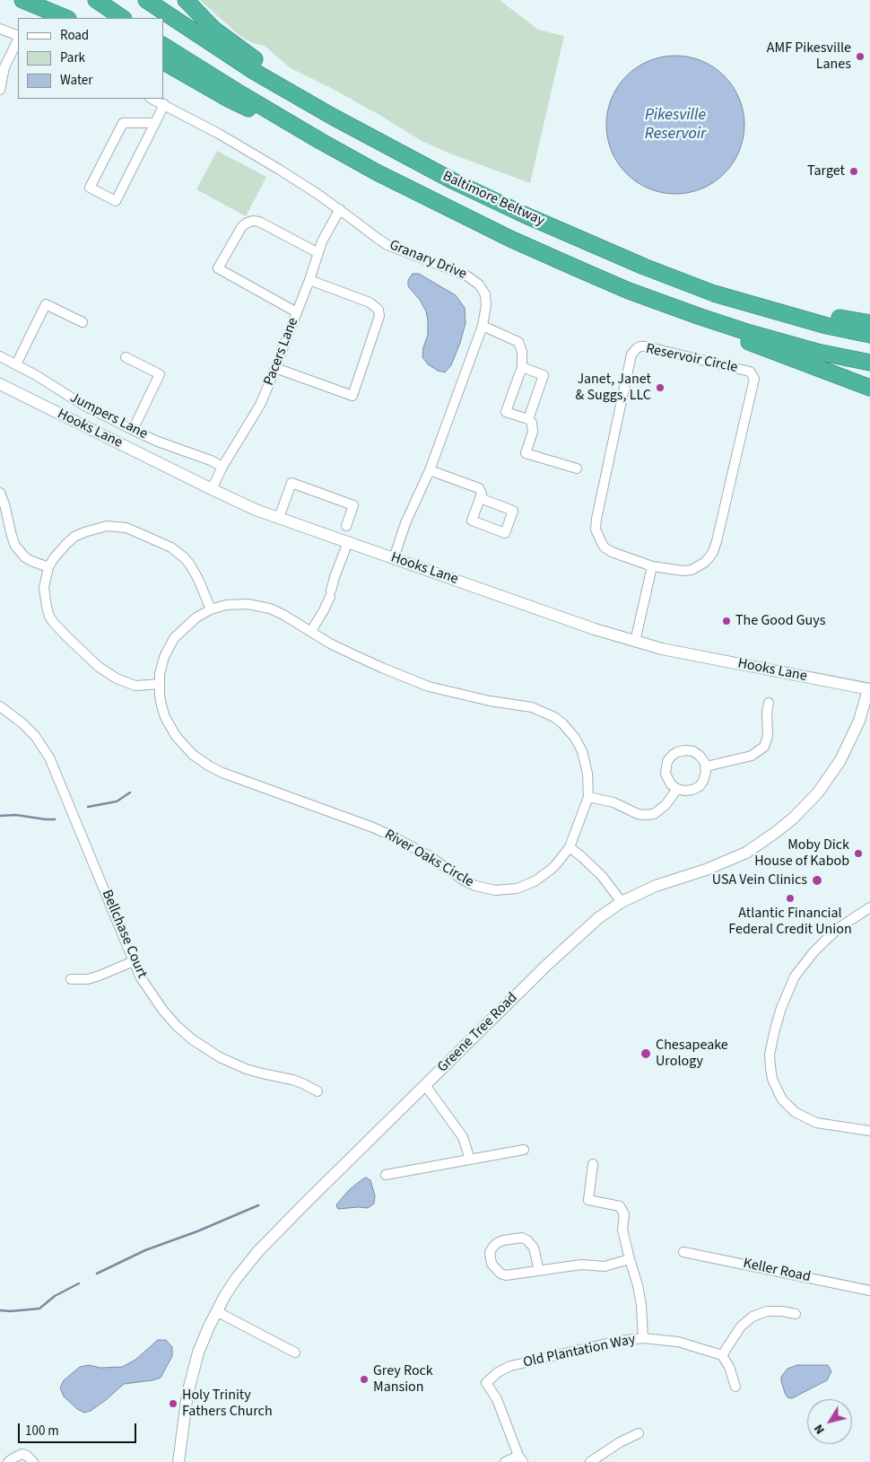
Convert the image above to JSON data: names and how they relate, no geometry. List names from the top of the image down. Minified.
{"streets":{"highway":["Baltimore Beltway"],"street":["Granary Drive","Pacers Lane","Reservoir Circle","Jumpers Lane","Hooks Lane","River Oaks Circle","Bellchase Court","Greene Tree Road","Keller Road","Old Plantation Way"]},"crossings":[["Granary Drive","Pacers Lane"],["Granary Drive","Hooks Lane"],["Pacers Lane","Jumpers Lane"],["Pacers Lane","Hooks Lane"],["Hooks Lane","Greene Tree Road"]],"water":["Pikesville Reservoir"],"places":["AMF Pikesville Lanes","Target","Janet, Janet & Suggs, LLC","The Good Guys","Moby Dick House of Kabob","USA Vein Clinics","Atlantic Financial Federal Credit Union","Chesapeake Urology","Grey Rock Mansion","Holy Trinity Fathers Church"],"legend":["Road","Park","Water"],"scale_bar":"100 m","north":"bottom left"}
